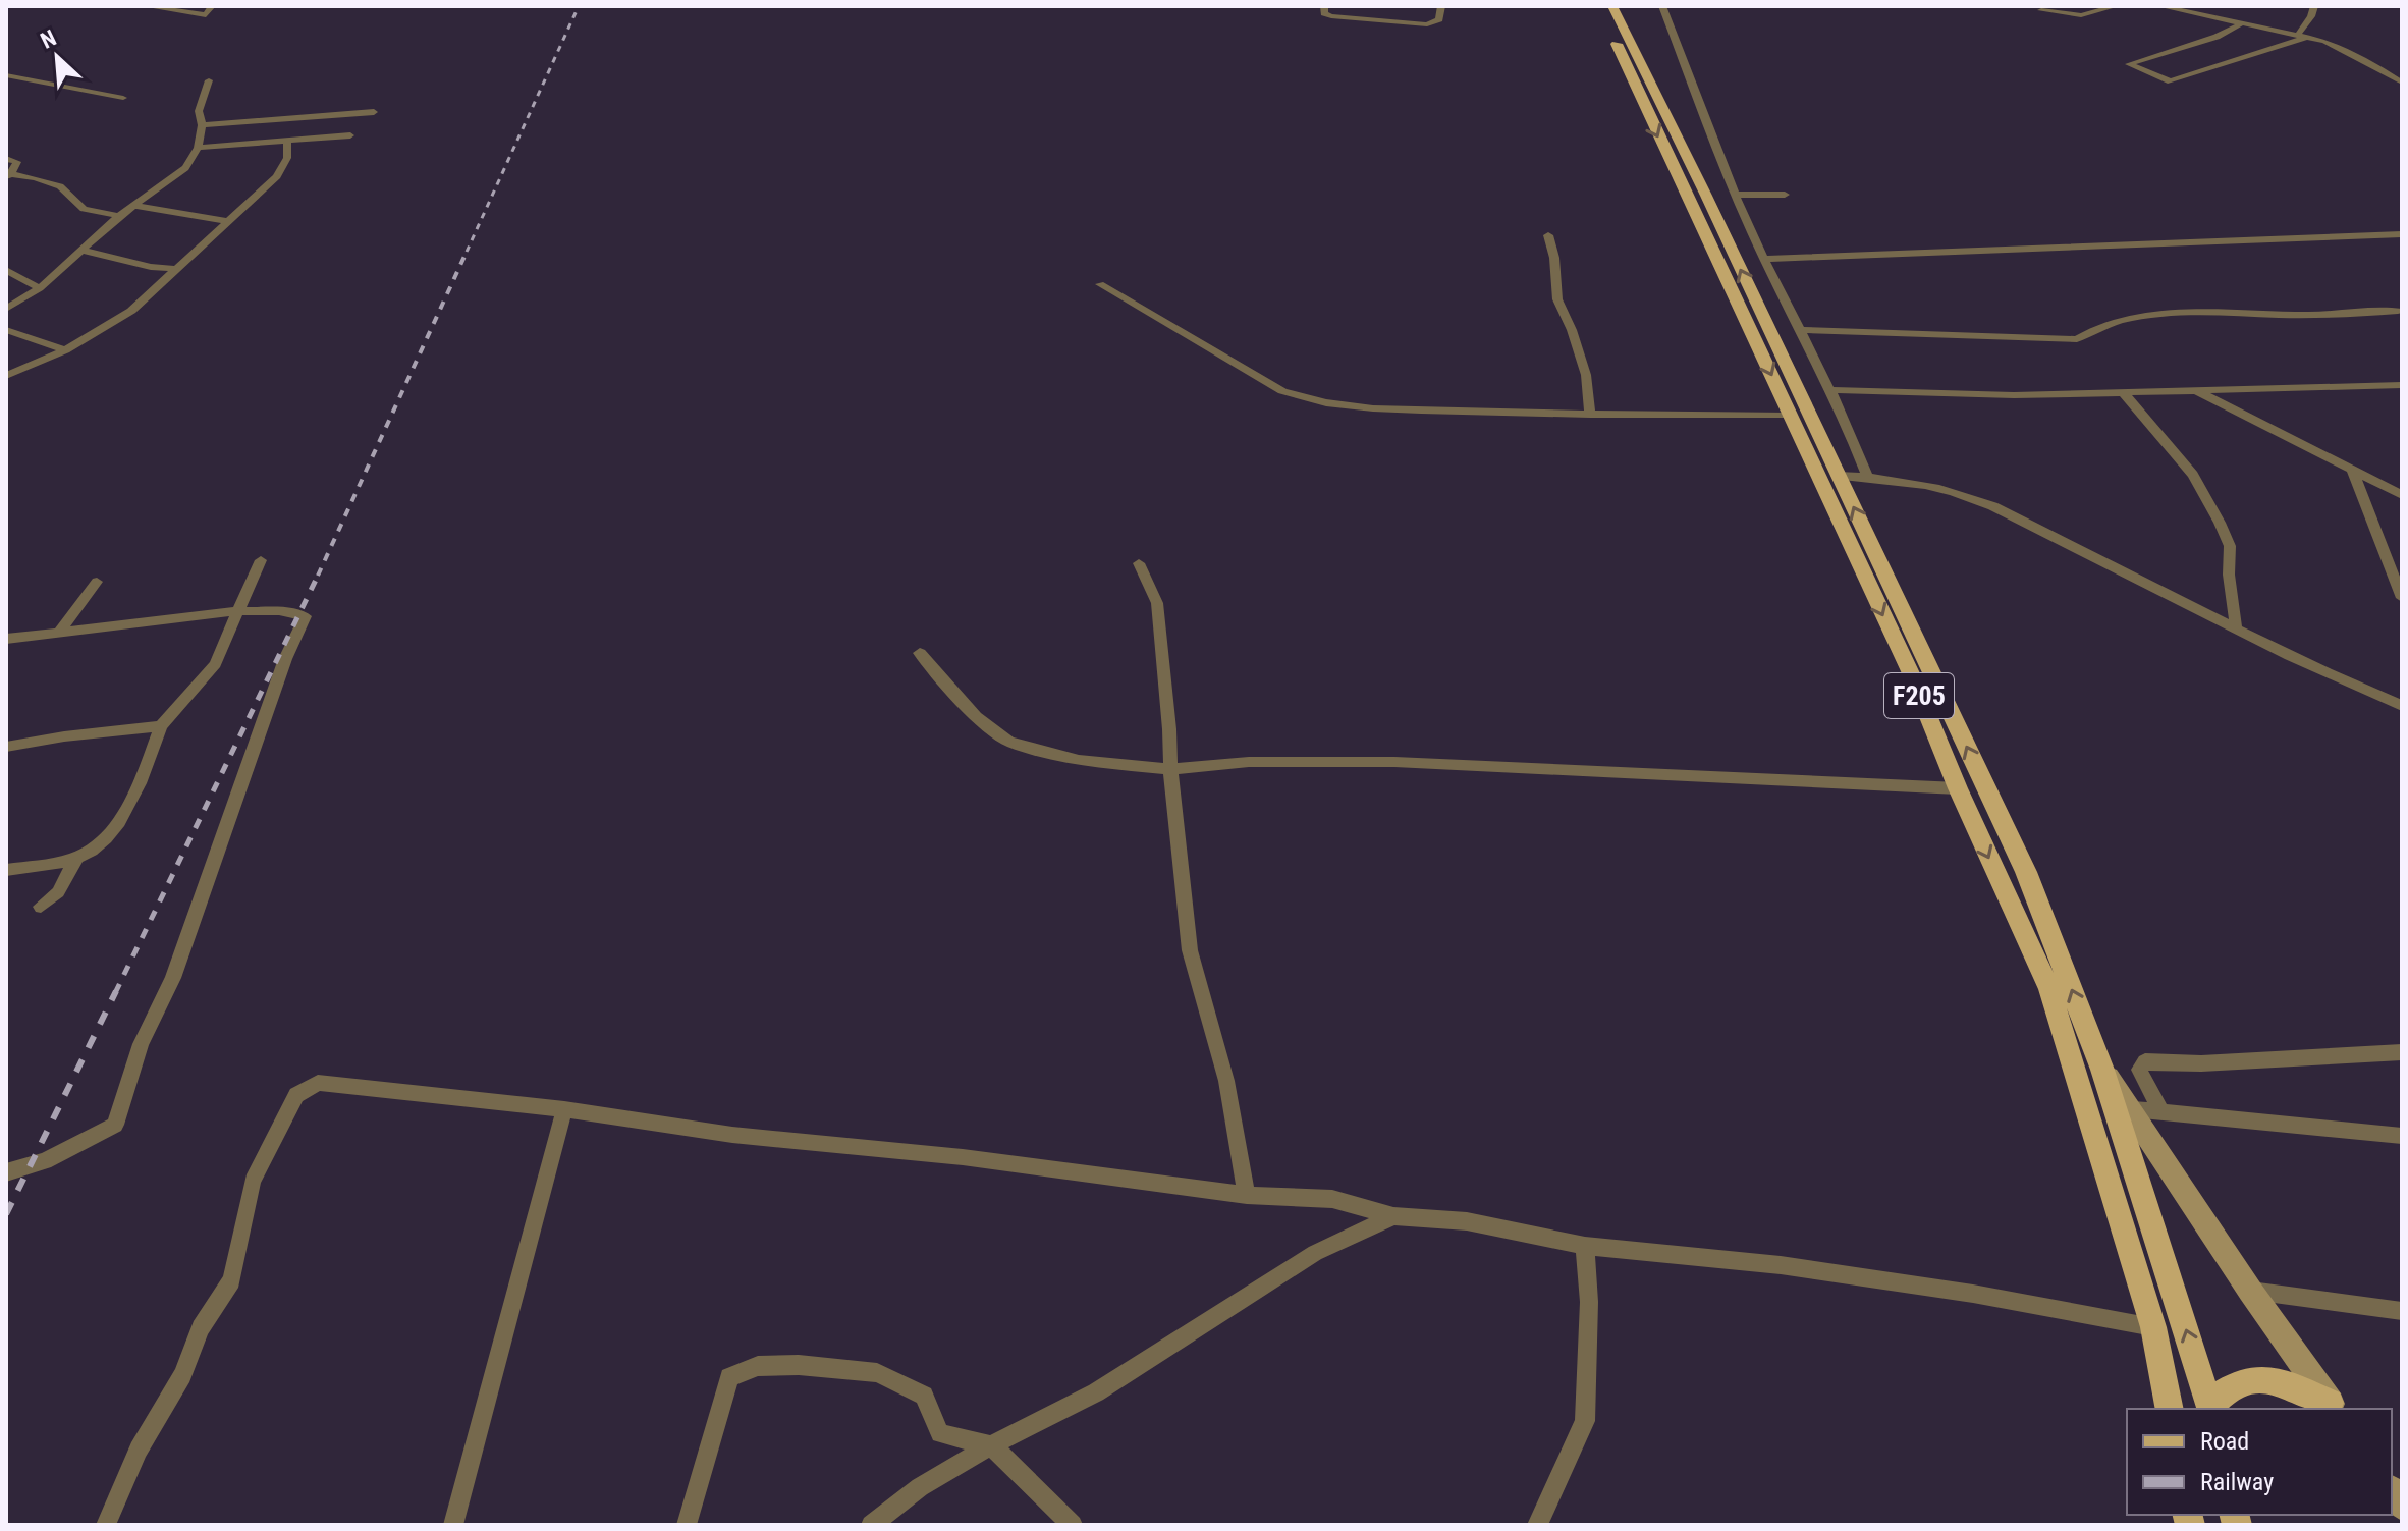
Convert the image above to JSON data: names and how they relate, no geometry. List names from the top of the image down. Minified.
{"streets":{"main road":["F205"]},"legend":["Road","Railway"],"north":"top left"}
